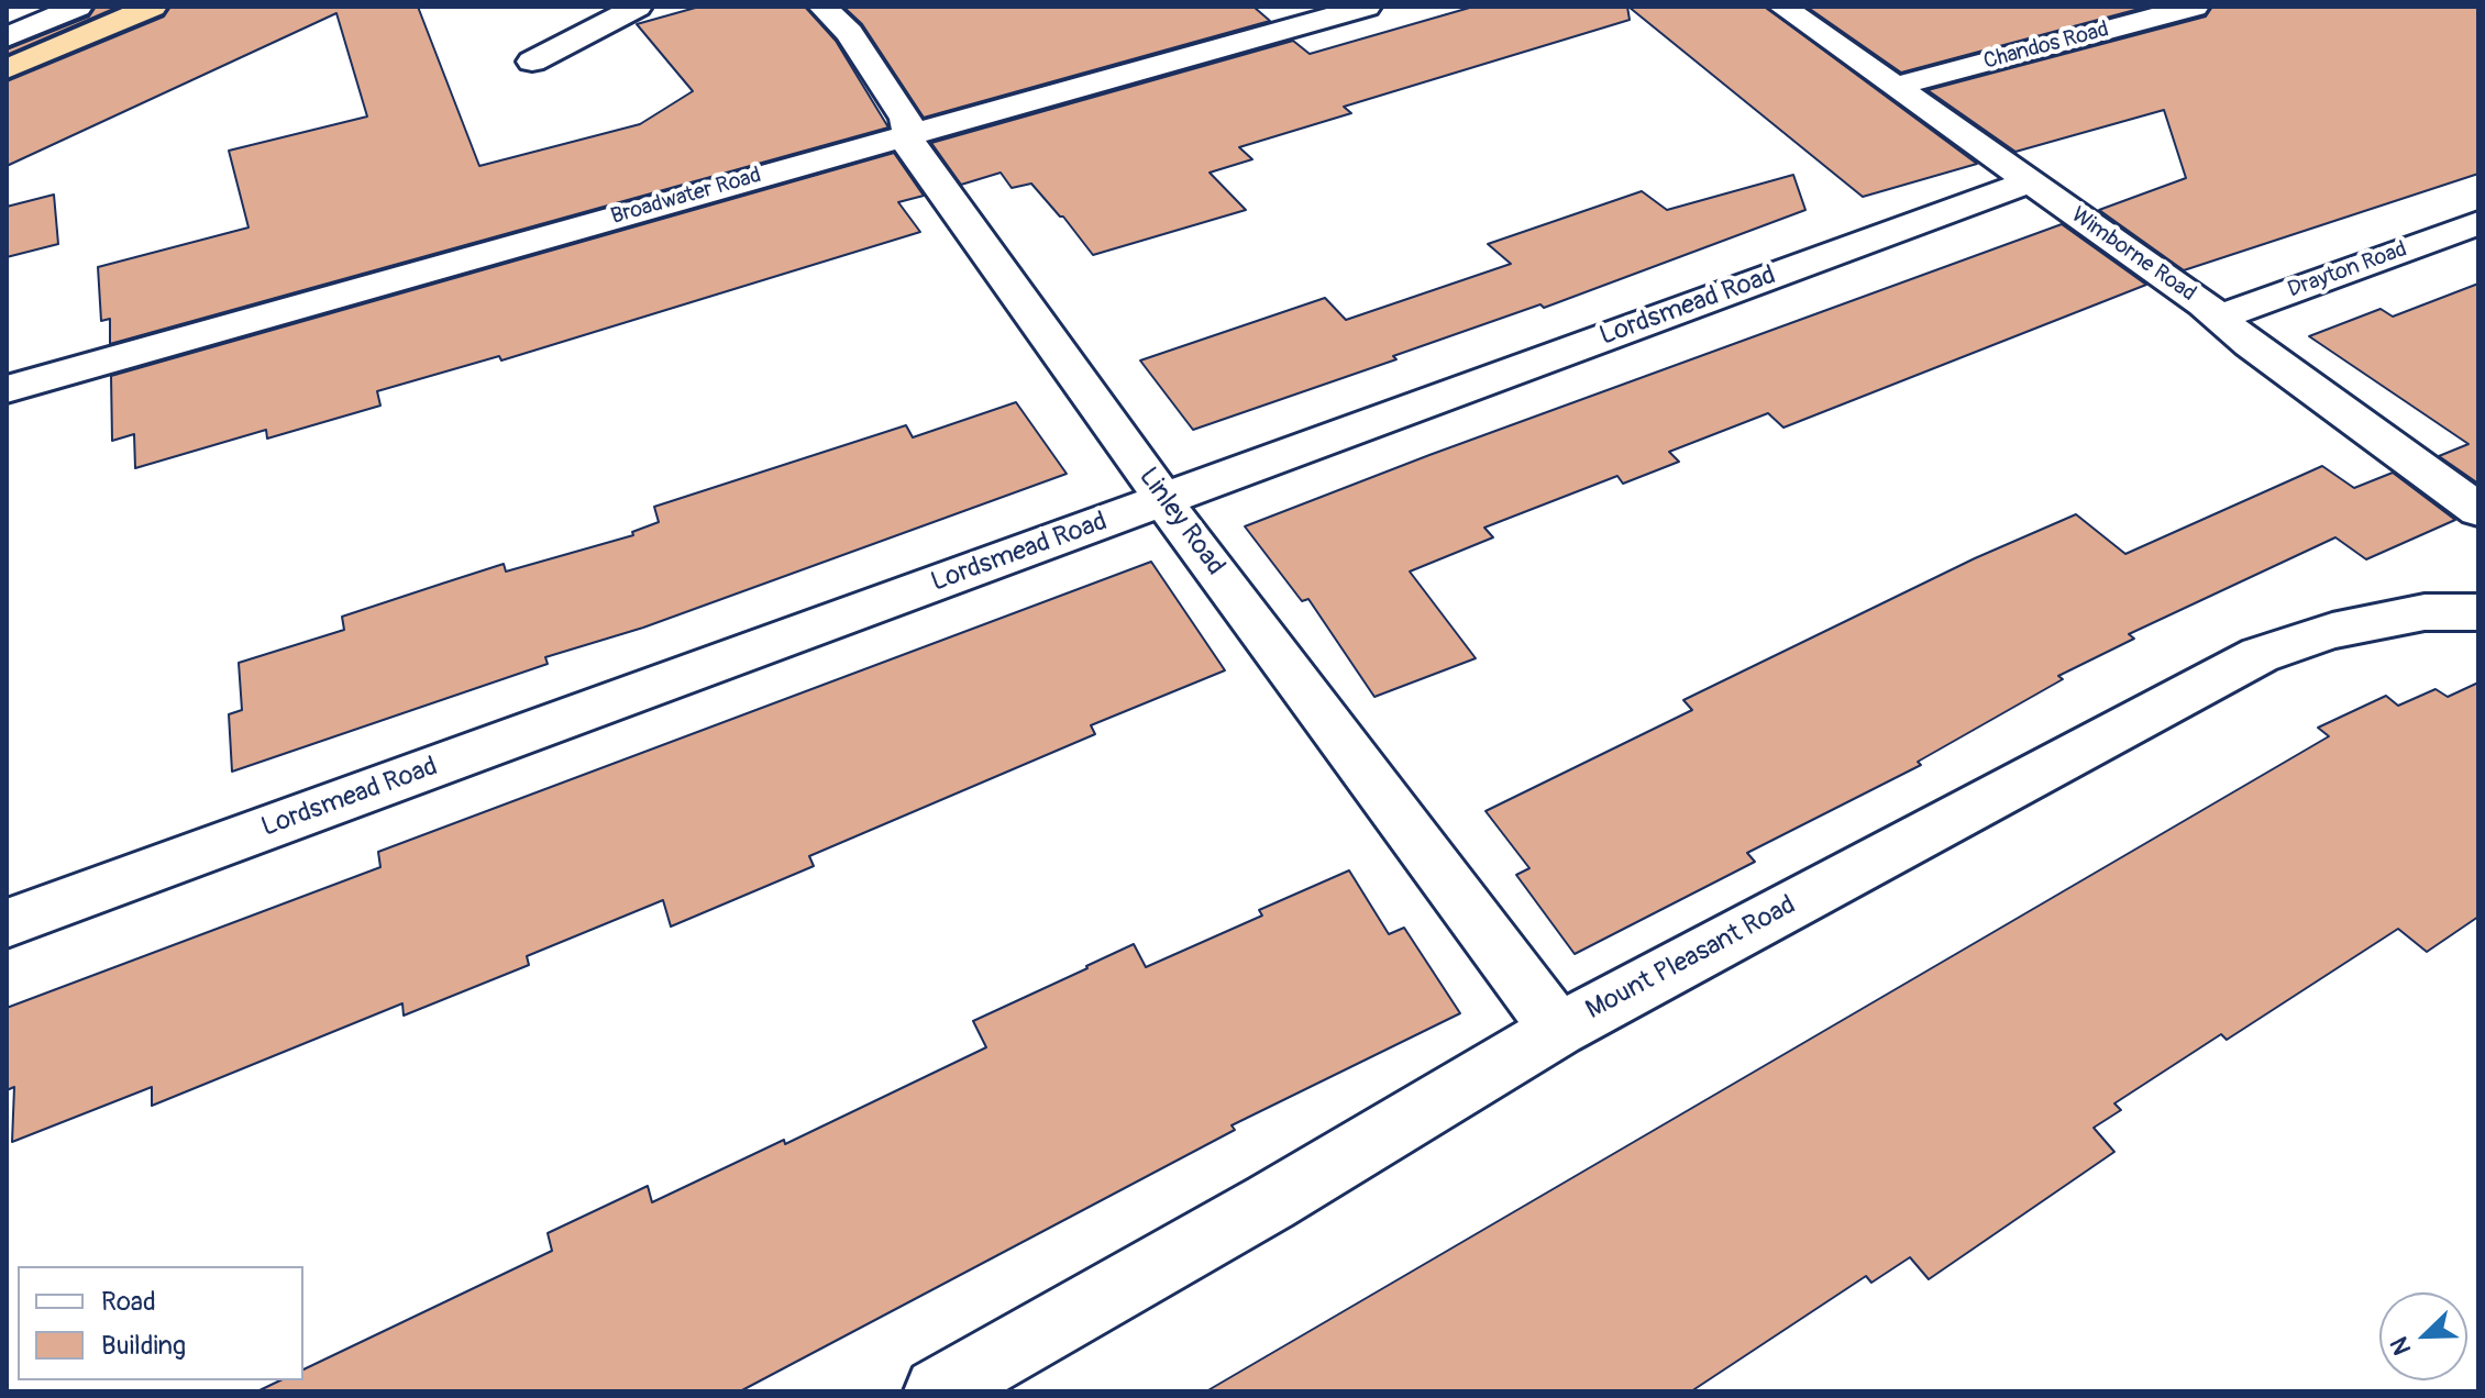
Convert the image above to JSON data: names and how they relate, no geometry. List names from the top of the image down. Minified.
{"streets":{"street":["Chandos Road","Broadwater Road","Wimborne Road","Drayton Road","Lordsmead Road","Linley Road","Mount Pleasant Road"]},"crossings":[["Chandos Road","Wimborne Road"],["Broadwater Road","Linley Road"],["Wimborne Road","Drayton Road"],["Wimborne Road","Lordsmead Road"],["Lordsmead Road","Linley Road"],["Linley Road","Mount Pleasant Road"]],"legend":["Road","Building"],"north":"bottom left"}
